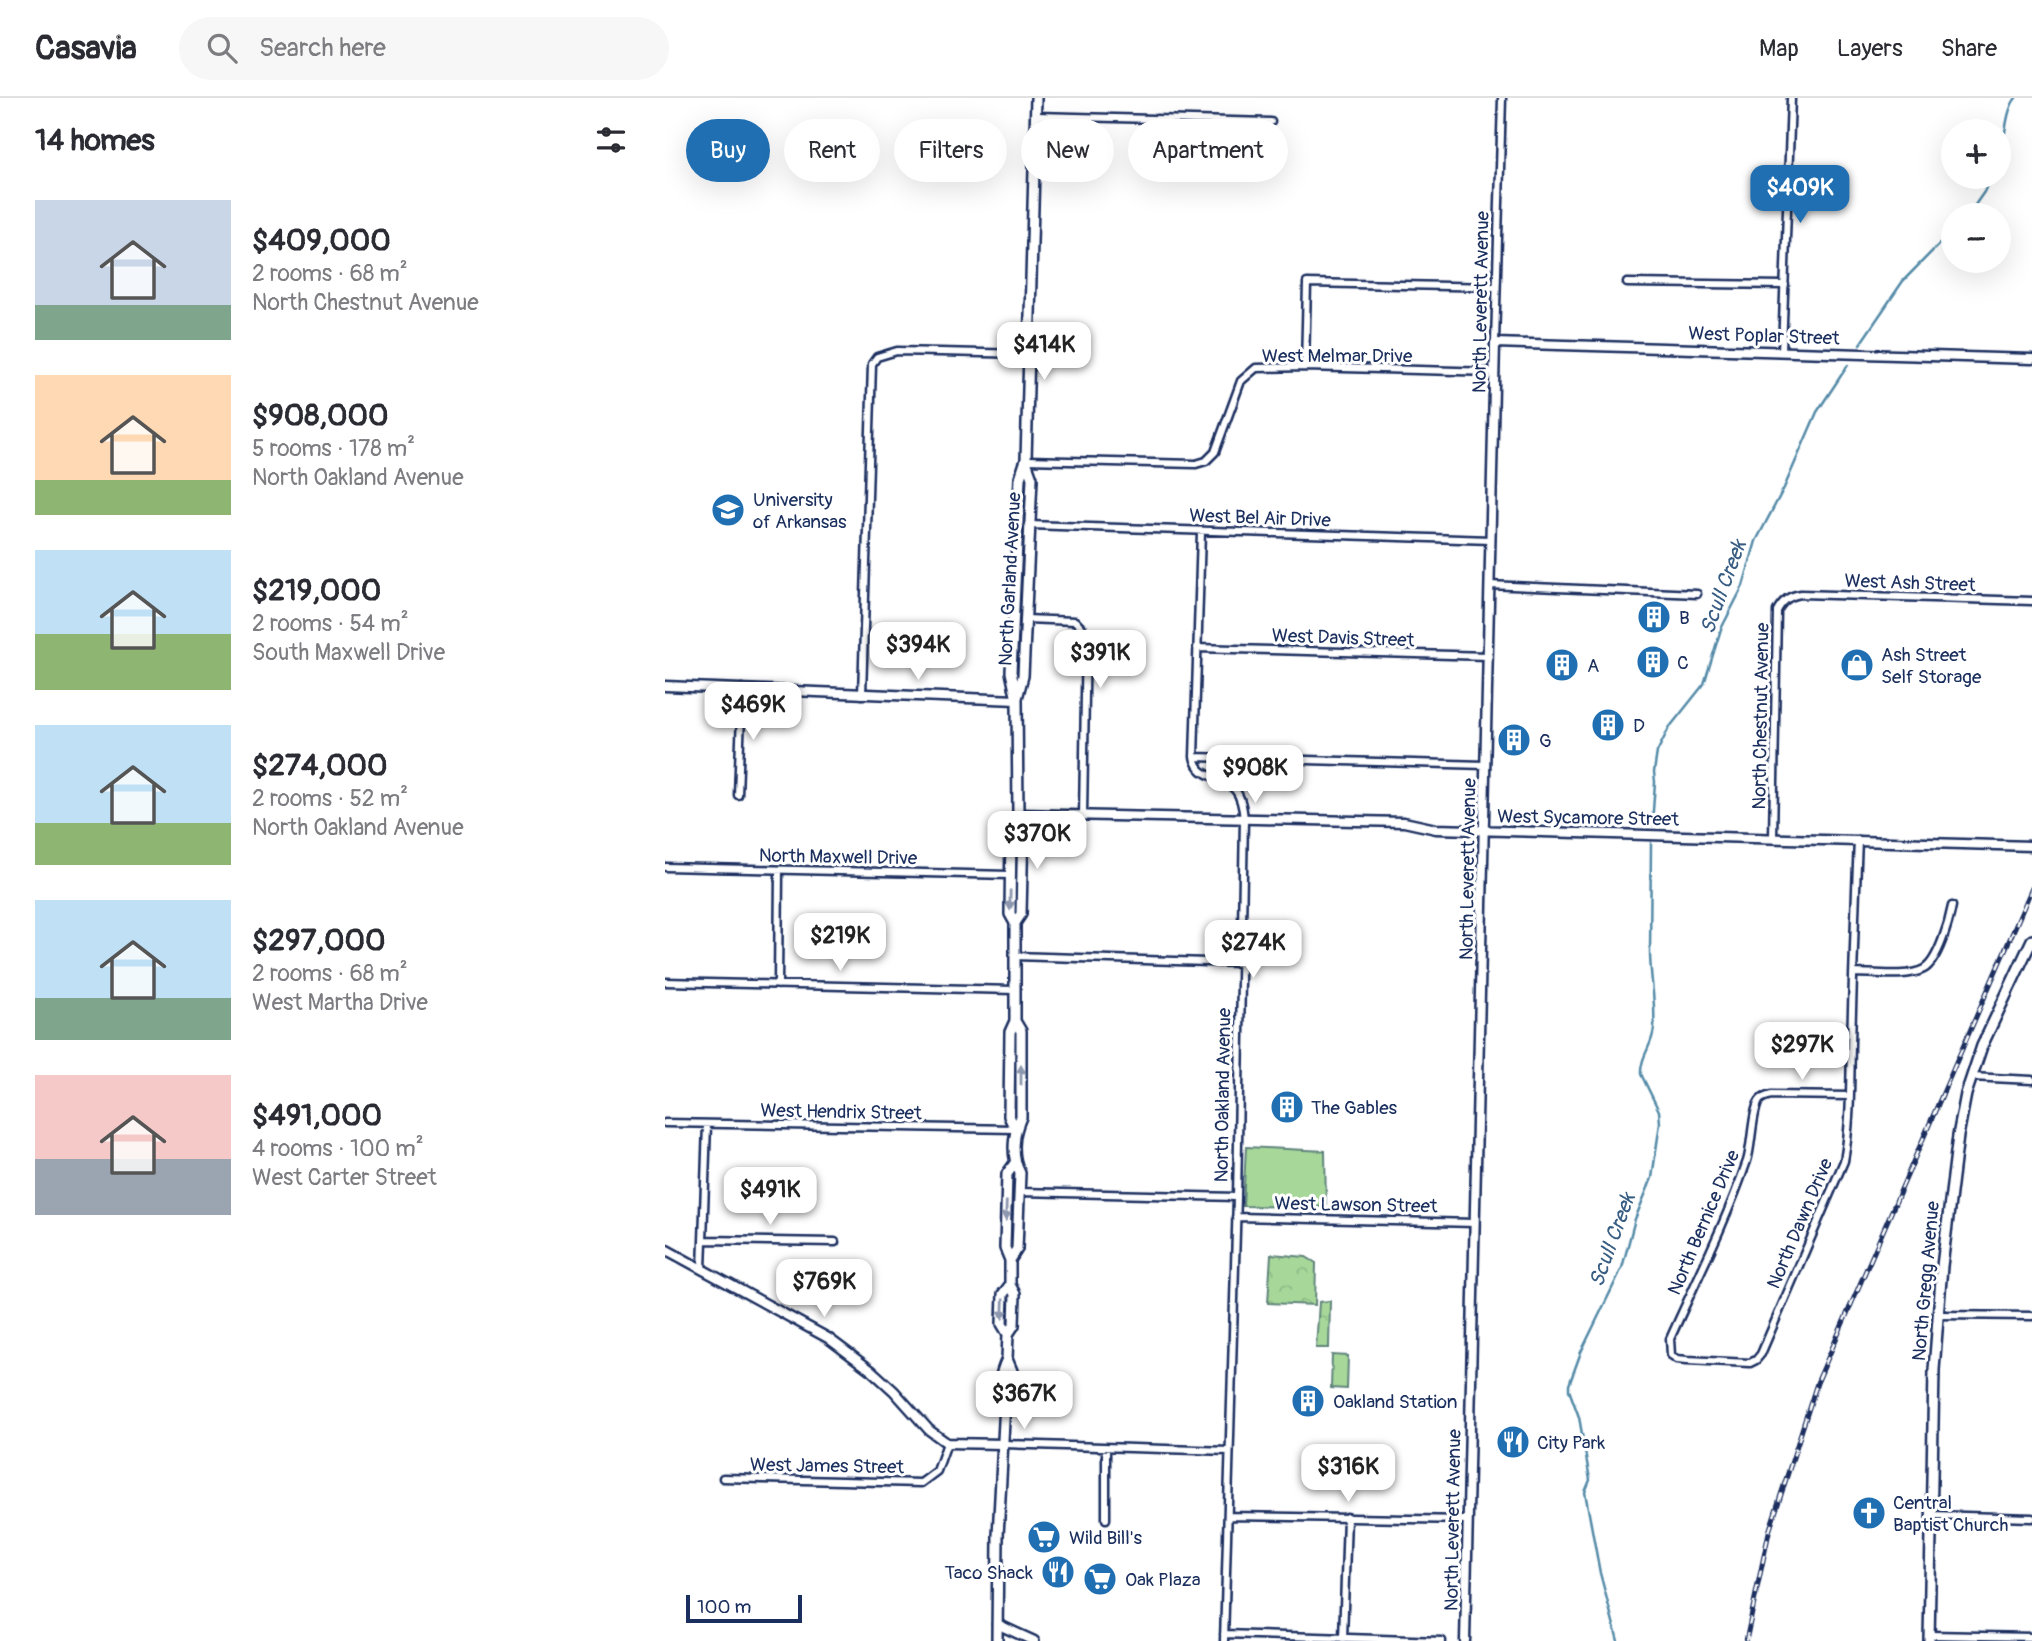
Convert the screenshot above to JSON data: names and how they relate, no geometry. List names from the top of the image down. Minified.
{"streets":{"main road":["North Garland Avenue","North Gregg Avenue"],"street":["North Leverett Avenue","West Poplar Street","West Melmar Drive","West Bel Air Drive","West Ash Street","West Davis Street","North Chestnut Avenue","West Sycamore Street","North Maxwell Drive","North Oakland Avenue","West Hendrix Street","West Lawson Street","North Bernice Drive","North Dawn Drive","West James Street"]},"crossings":[["North Leverett Avenue","West Poplar Street"],["North Leverett Avenue","West Melmar Drive"],["North Leverett Avenue","West Bel Air Drive"],["North Leverett Avenue","West Davis Street"],["North Leverett Avenue","West Sycamore Street"],["North Leverett Avenue","West Lawson Street"],["West Melmar Drive","North Garland Avenue"],["West Bel Air Drive","North Garland Avenue"],["North Garland Avenue","West Sycamore Street"],["North Garland Avenue","North Maxwell Drive"],["North Garland Avenue","West Hendrix Street"],["West Ash Street","North Chestnut Avenue"],["North Chestnut Avenue","West Sycamore Street"],["West Sycamore Street","North Oakland Avenue"],["West Sycamore Street","North Dawn Drive"],["North Oakland Avenue","West Lawson Street"],["North Bernice Drive","North Dawn Drive"]],"water":["Scull Creek"],"places":{"school or university":["University of Arkansas"],"building":["B","C","A","D","G","The Gables","Oakland Station"],"shop":["Ash Street Self Storage"],"restaurant":["City Park","Taco Shack"],"church":["Central Baptist Church"],"supermarket":["Wild Bill's","Oak Plaza"]},"scale_bar":"100 m","page":{"header":"Casavia","search":"Search here","nav":["Map","Layers","Share"],"heading":"14 homes","map_buttons":["+","−"],"chip":["Buy","Rent","Filters","New","Apartment"],"price":["$409K","$414K","$394K","$391K","$469K","$908K","$370K","$219K","$274K","$297K","$491K","$769K","$367K","$316K"],"list":[{"name":"$409,000","note":"2 rooms · 68 m² · North Chestnut Avenue"},{"name":"$908,000","note":"5 rooms · 178 m² · North Oakland Avenue"},{"name":"$219,000","note":"2 rooms · 54 m² · South Maxwell Drive"},{"name":"$274,000","note":"2 rooms · 52 m² · North Oakland Avenue"},{"name":"$297,000","note":"2 rooms · 68 m² · West Martha Drive"},{"name":"$491,000","note":"4 rooms · 100 m² · West Carter Street"}],"scale":"100 m"}}
